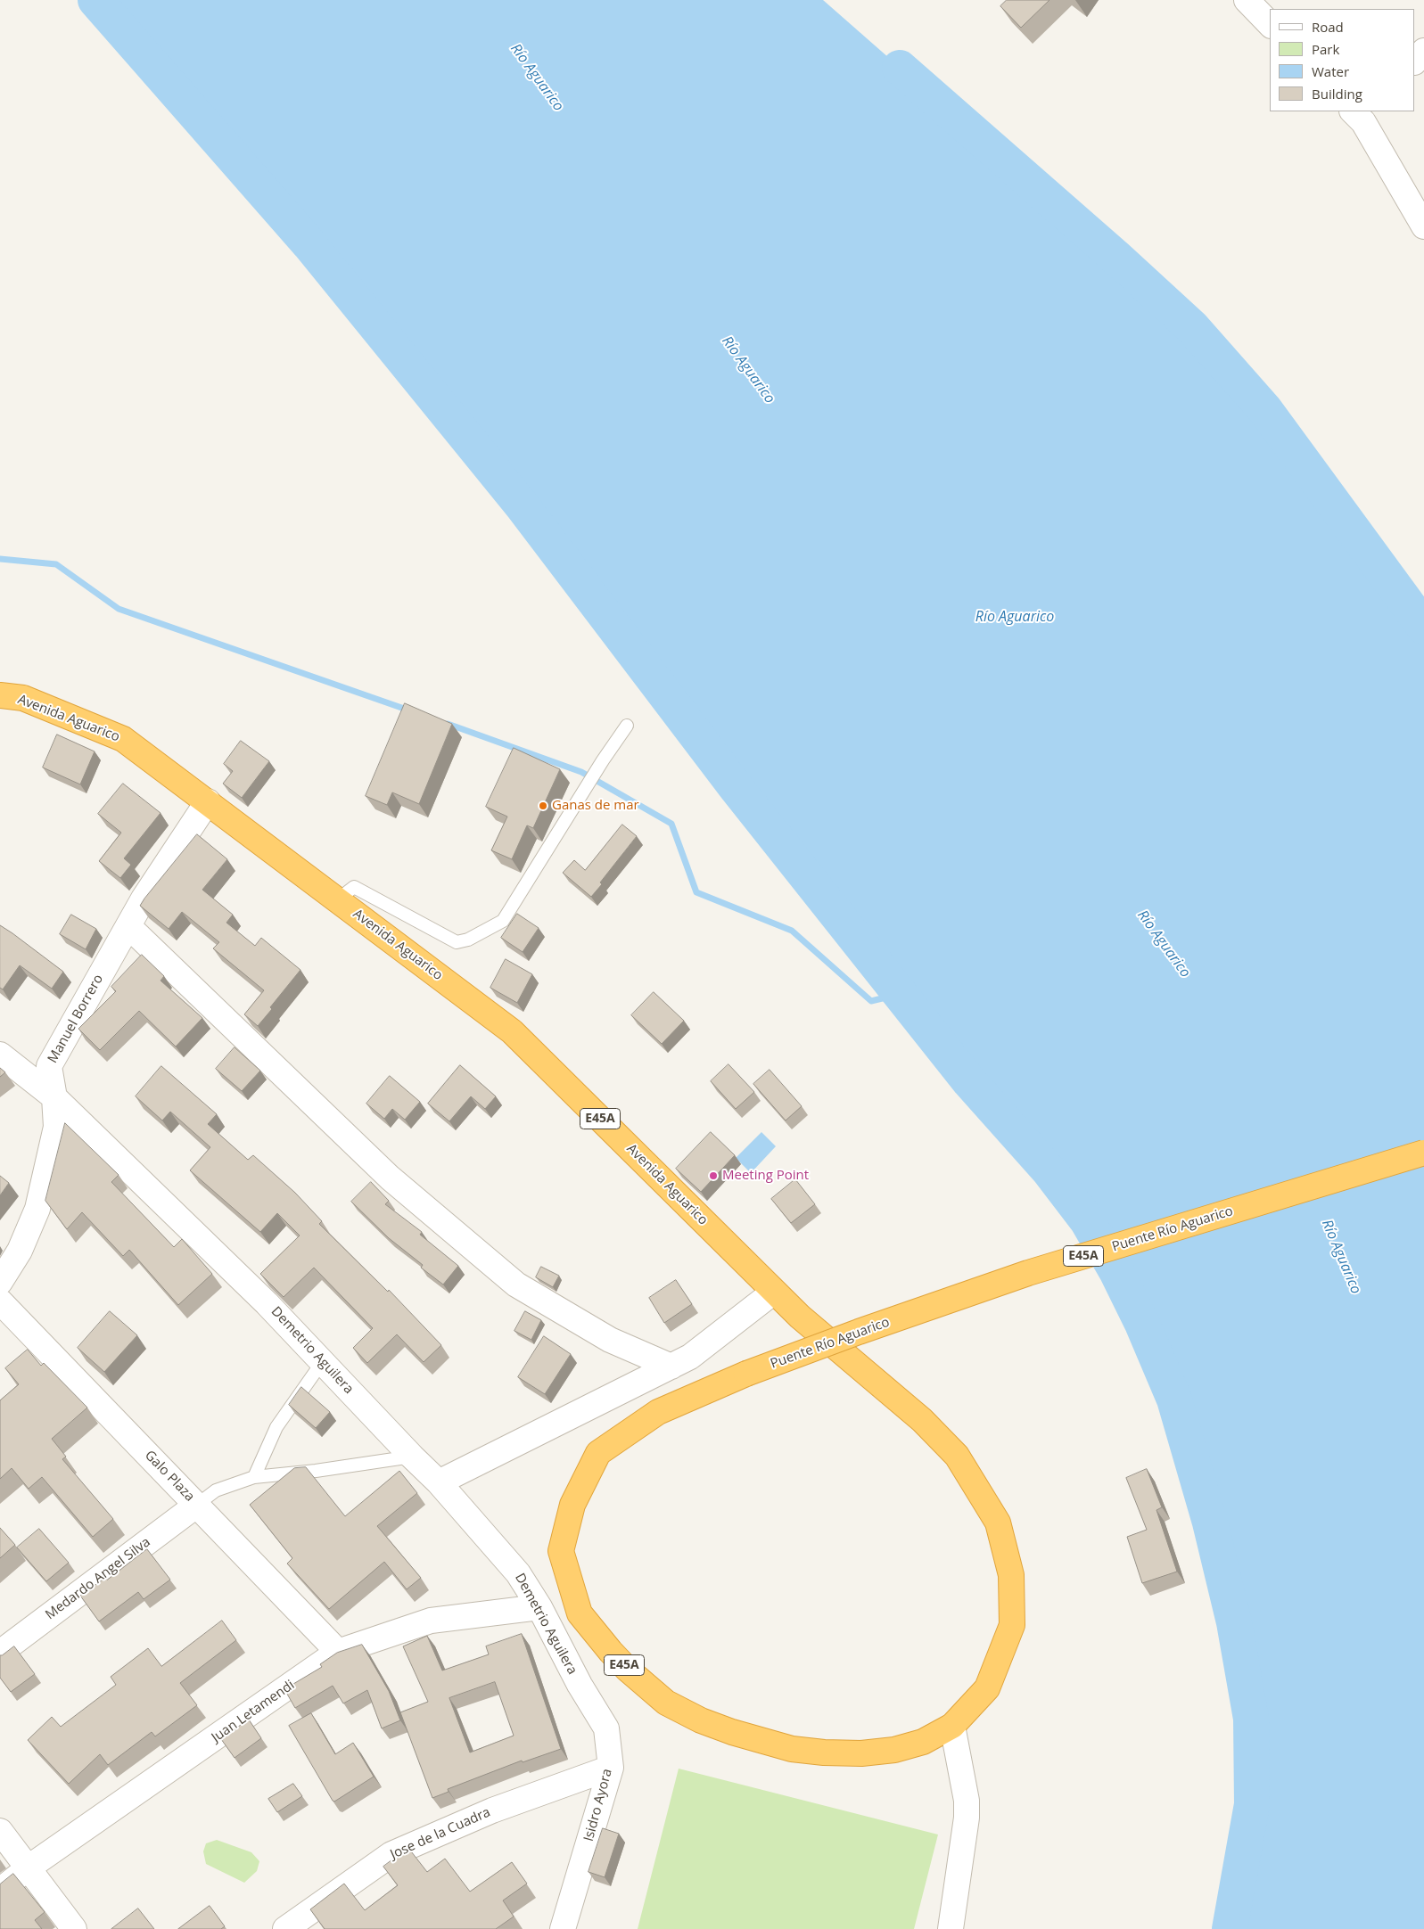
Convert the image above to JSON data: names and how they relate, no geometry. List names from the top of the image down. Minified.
{"streets":{"highway":["Avenida Aguarico","E45A","Puente Río Aguarico"],"street":["Manuel Borrero","Demetrio Aguilera","Galo Plaza","Medardo Angel Silva","Juan Letamendi","Isidro Ayora","Jose de la Cuadra"]},"crossings":[["Avenida Aguarico","Manuel Borrero"],["Avenida Aguarico","Puente Río Aguarico"],["Manuel Borrero","Demetrio Aguilera"],["Demetrio Aguilera","Juan Letamendi"],["Demetrio Aguilera","Isidro Ayora"],["Galo Plaza","Medardo Angel Silva"],["Galo Plaza","Juan Letamendi"],["Isidro Ayora","Jose de la Cuadra"]],"water":["Río Aguarico"],"places":["Ganas de mar","Meeting Point"],"legend":["Road","Park","Water","Building"]}
